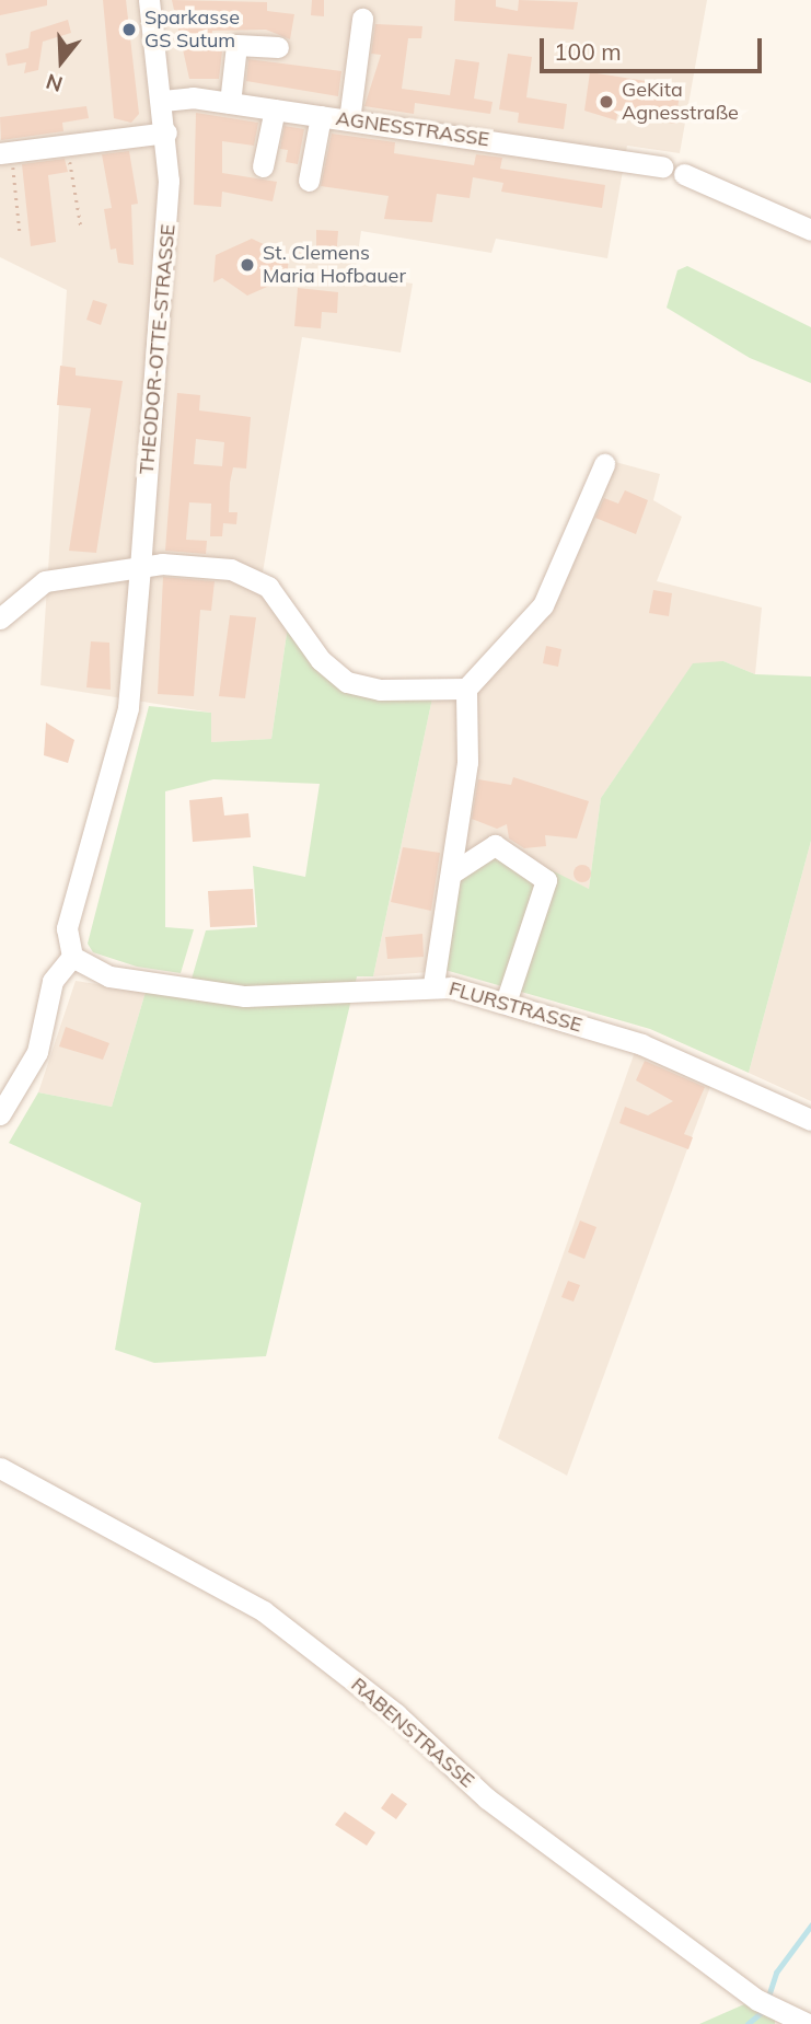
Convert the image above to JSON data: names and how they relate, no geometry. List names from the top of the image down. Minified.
{"streets":{"street":["AGNESSTRASSE","THEODOR-OTTE-STRASSE","FLURSTRASSE","RABENSTRASSE"]},"crossings":[["AGNESSTRASSE","THEODOR-OTTE-STRASSE"],["THEODOR-OTTE-STRASSE","FLURSTRASSE"]],"places":["Sparkasse GS Sutum","GeKita Agnesstraße","St. Clemens Maria Hofbauer"],"scale_bar":"100 m","north":"bottom"}
